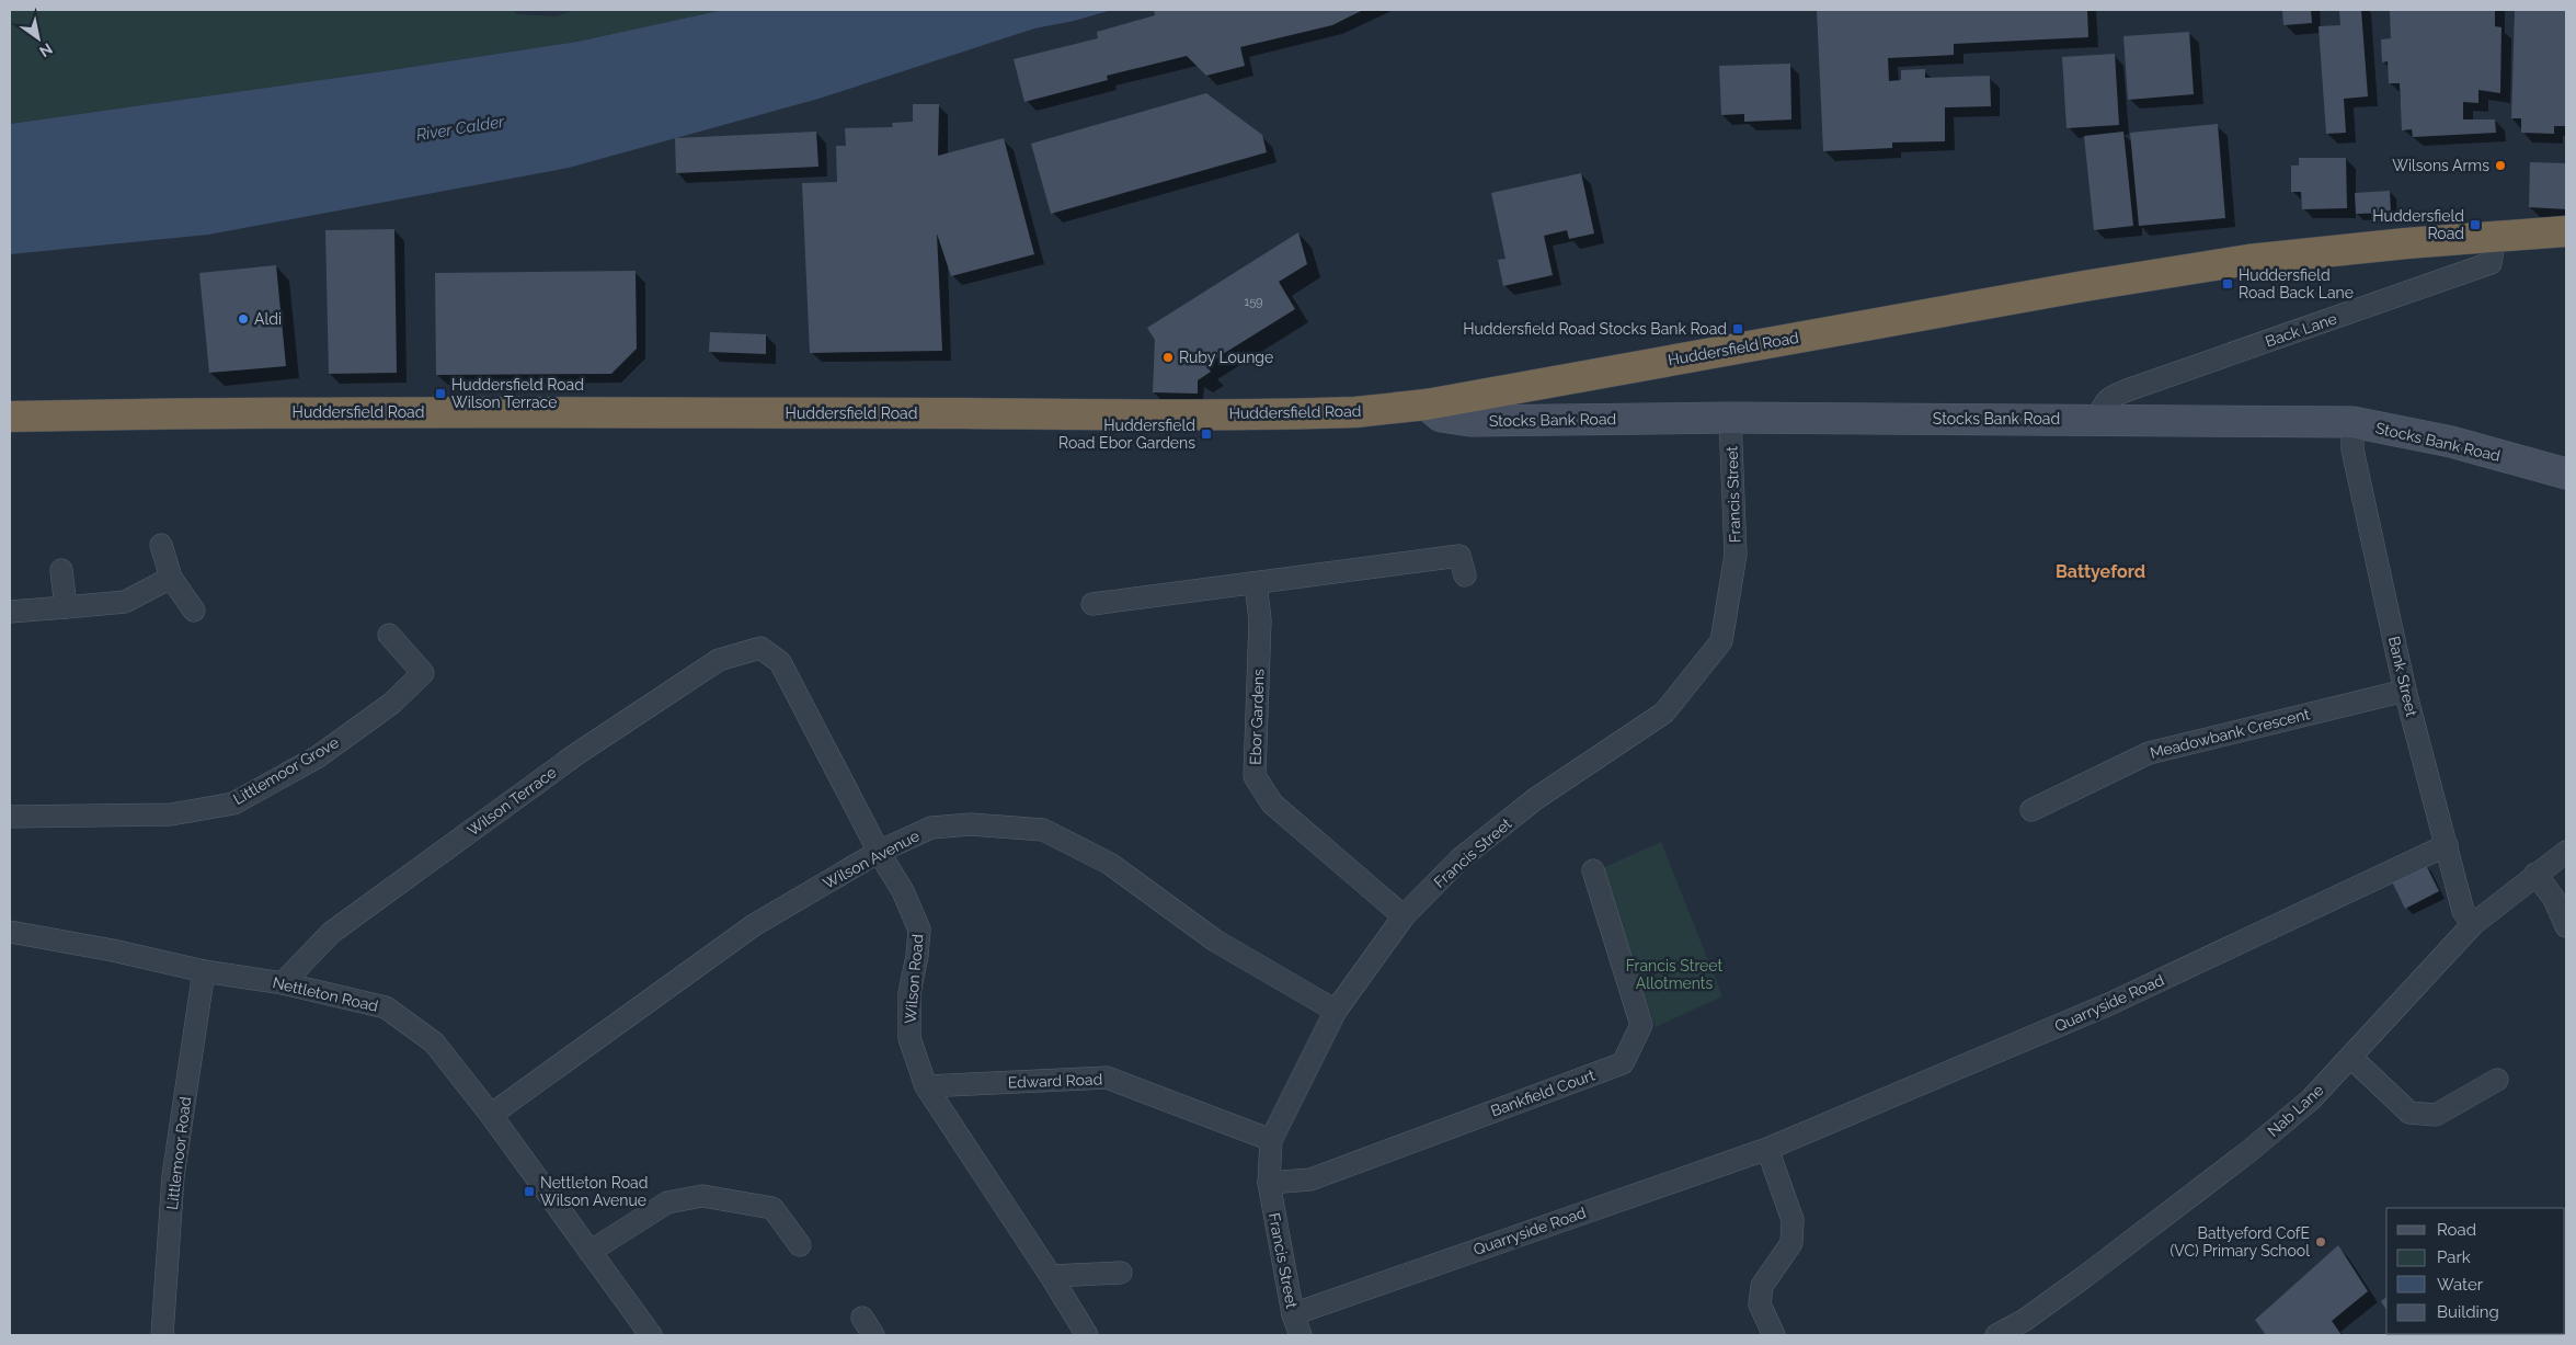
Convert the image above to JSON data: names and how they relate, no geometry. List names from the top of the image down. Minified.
{"streets":{"highway":["Huddersfield Road"],"street":["Back Lane","Stocks Bank Road","Francis Street","Bank Street","Ebor Gardens","Meadowbank Crescent","Littlemoor Grove","Wilson Terrace","Wilson Avenue","Wilson Road","Nettleton Road","Quarryside Road","Edward Road","Bankfield Court","Nab Lane","Littlemoor Road"]},"crossings":[["Back Lane","Huddersfield Road"],["Back Lane","Stocks Bank Road"],["Huddersfield Road","Stocks Bank Road"],["Stocks Bank Road","Francis Street"],["Stocks Bank Road","Bank Street"],["Francis Street","Ebor Gardens"],["Francis Street","Wilson Avenue"],["Francis Street","Quarryside Road"],["Francis Street","Edward Road"],["Francis Street","Bankfield Court"],["Bank Street","Meadowbank Crescent"],["Bank Street","Quarryside Road"],["Bank Street","Nab Lane"],["Wilson Terrace","Wilson Road"],["Wilson Terrace","Nettleton Road"],["Wilson Avenue","Wilson Road"],["Wilson Avenue","Nettleton Road"],["Wilson Road","Edward Road"],["Nettleton Road","Littlemoor Road"]],"districts":["Battyeford"],"water":["River Calder"],"parks":["Francis Street Allotments"],"places":{"other":["Wilsons Arms","Aldi","Ruby Lounge","Battyeford CofE (VC) Primary School"],"transit":["Huddersfield Road","Huddersfield Road Back Lane","Huddersfield Road Stocks Bank Road","Huddersfield Road Wilson Terrace","Huddersfield Road Ebor Gardens","Nettleton Road Wilson Avenue"]},"house_numbers":["159"],"legend":["Road","Park","Water","Building"],"north":"bottom right"}
